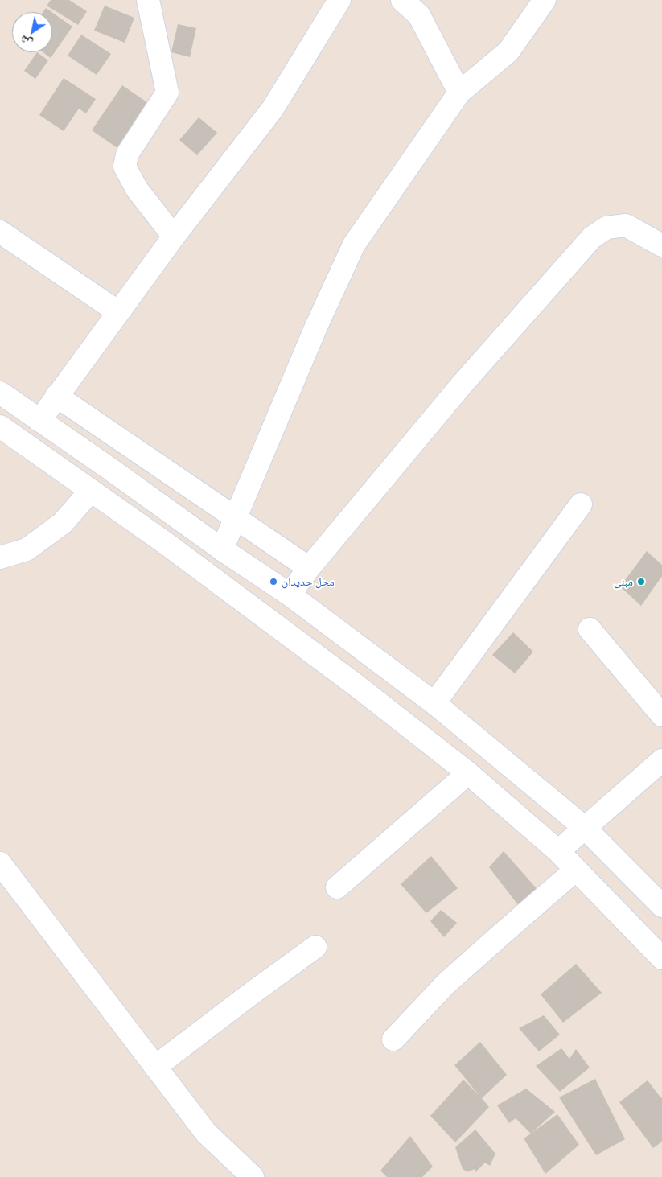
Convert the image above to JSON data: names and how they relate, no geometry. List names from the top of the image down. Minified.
{"places":["محل حديدان","مبنى"],"north":"bottom left"}
